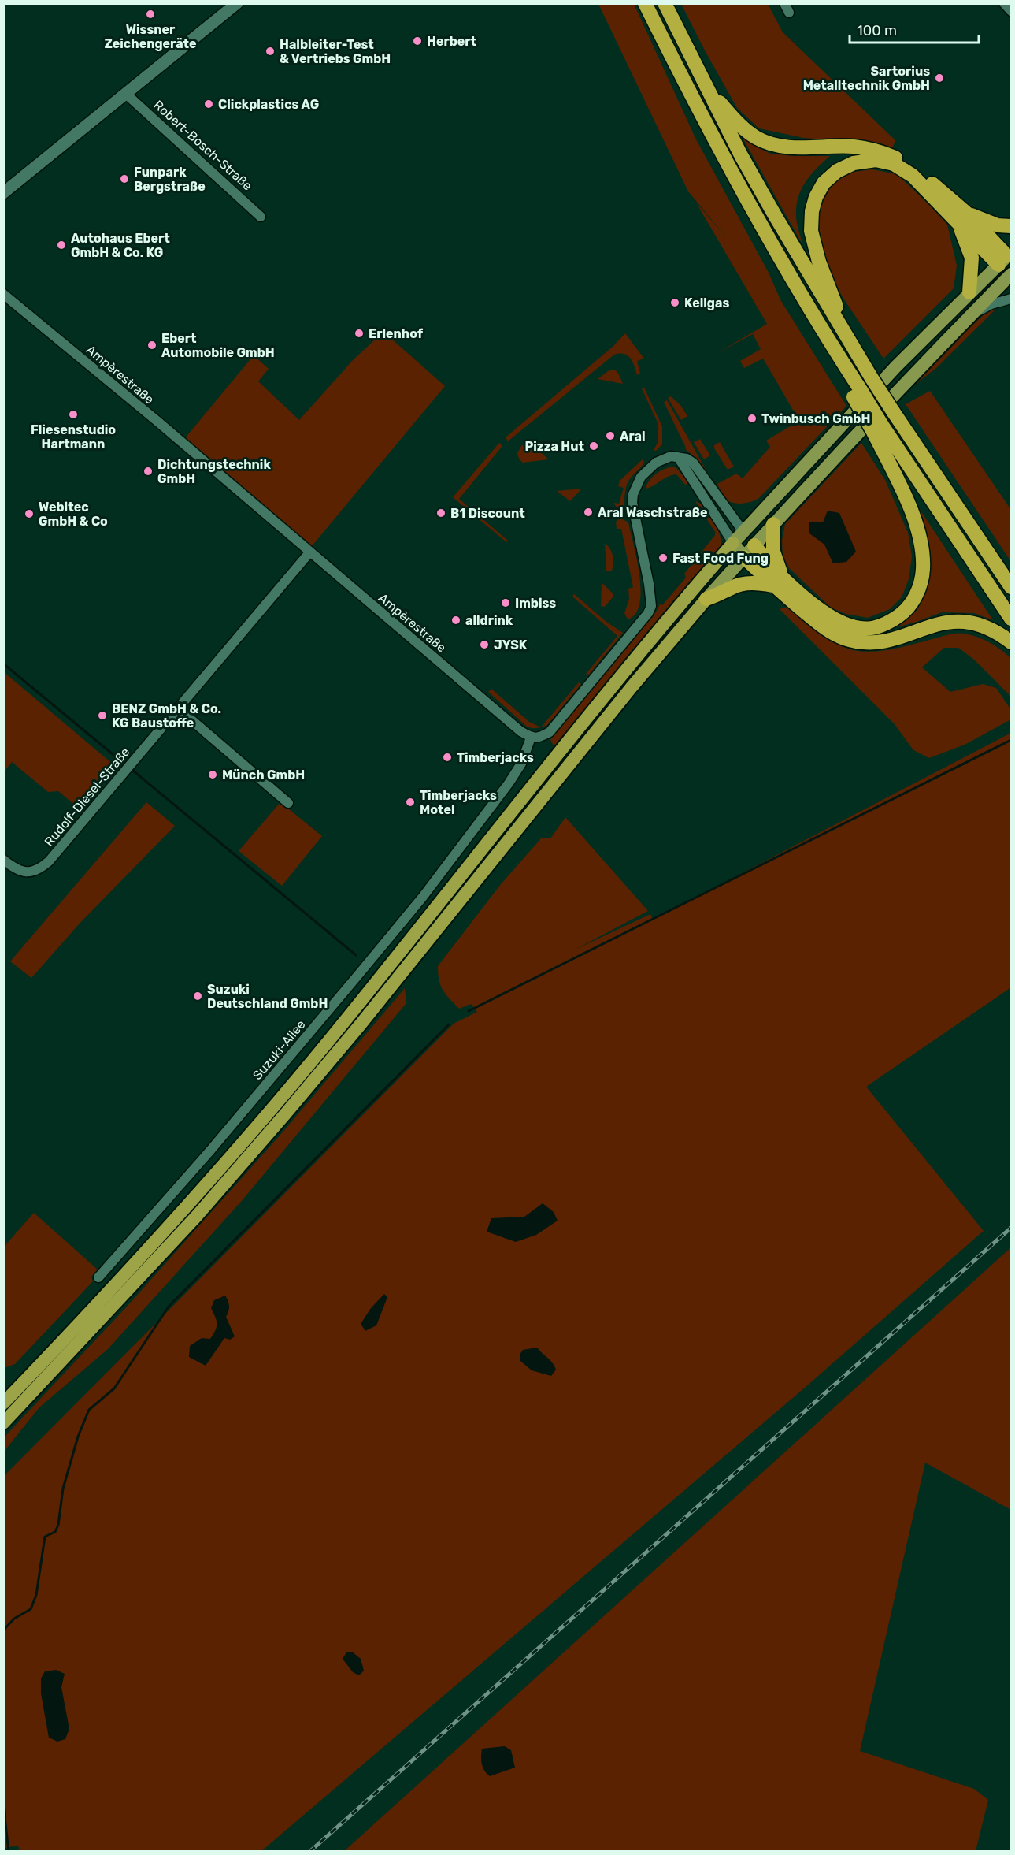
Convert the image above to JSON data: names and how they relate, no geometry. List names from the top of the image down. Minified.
{"streets":{"street":["Robert-Bosch-Straße","Ampèrestraße","Rudolf-Diesel-Straße","Suzuki-Allee"]},"crossings":[["Ampèrestraße","Rudolf-Diesel-Straße"],["Ampèrestraße","Suzuki-Allee"]],"places":["Wissner Zeichengeräte","Herbert","Halbleiter-Test & Vertriebs GmbH","Sartorius Metalltechnik GmbH","Clickplastics AG","Funpark Bergstraße","Autohaus Ebert GmbH & Co. KG","Kellgas","Erlenhof","Ebert Automobile GmbH","Fliesenstudio Hartmann","Twinbusch GmbH","Aral","Pizza Hut","Dichtungstechnik GmbH","Aral Waschstraße","B1 Discount","Webitec GmbH & Co","Fast Food Fung","Imbiss","alldrink","JYSK","BENZ GmbH & Co. KG Baustoffe","Timberjacks","Münch GmbH","Timberjacks Motel","Suzuki Deutschland GmbH"],"scale_bar":"100 m"}
